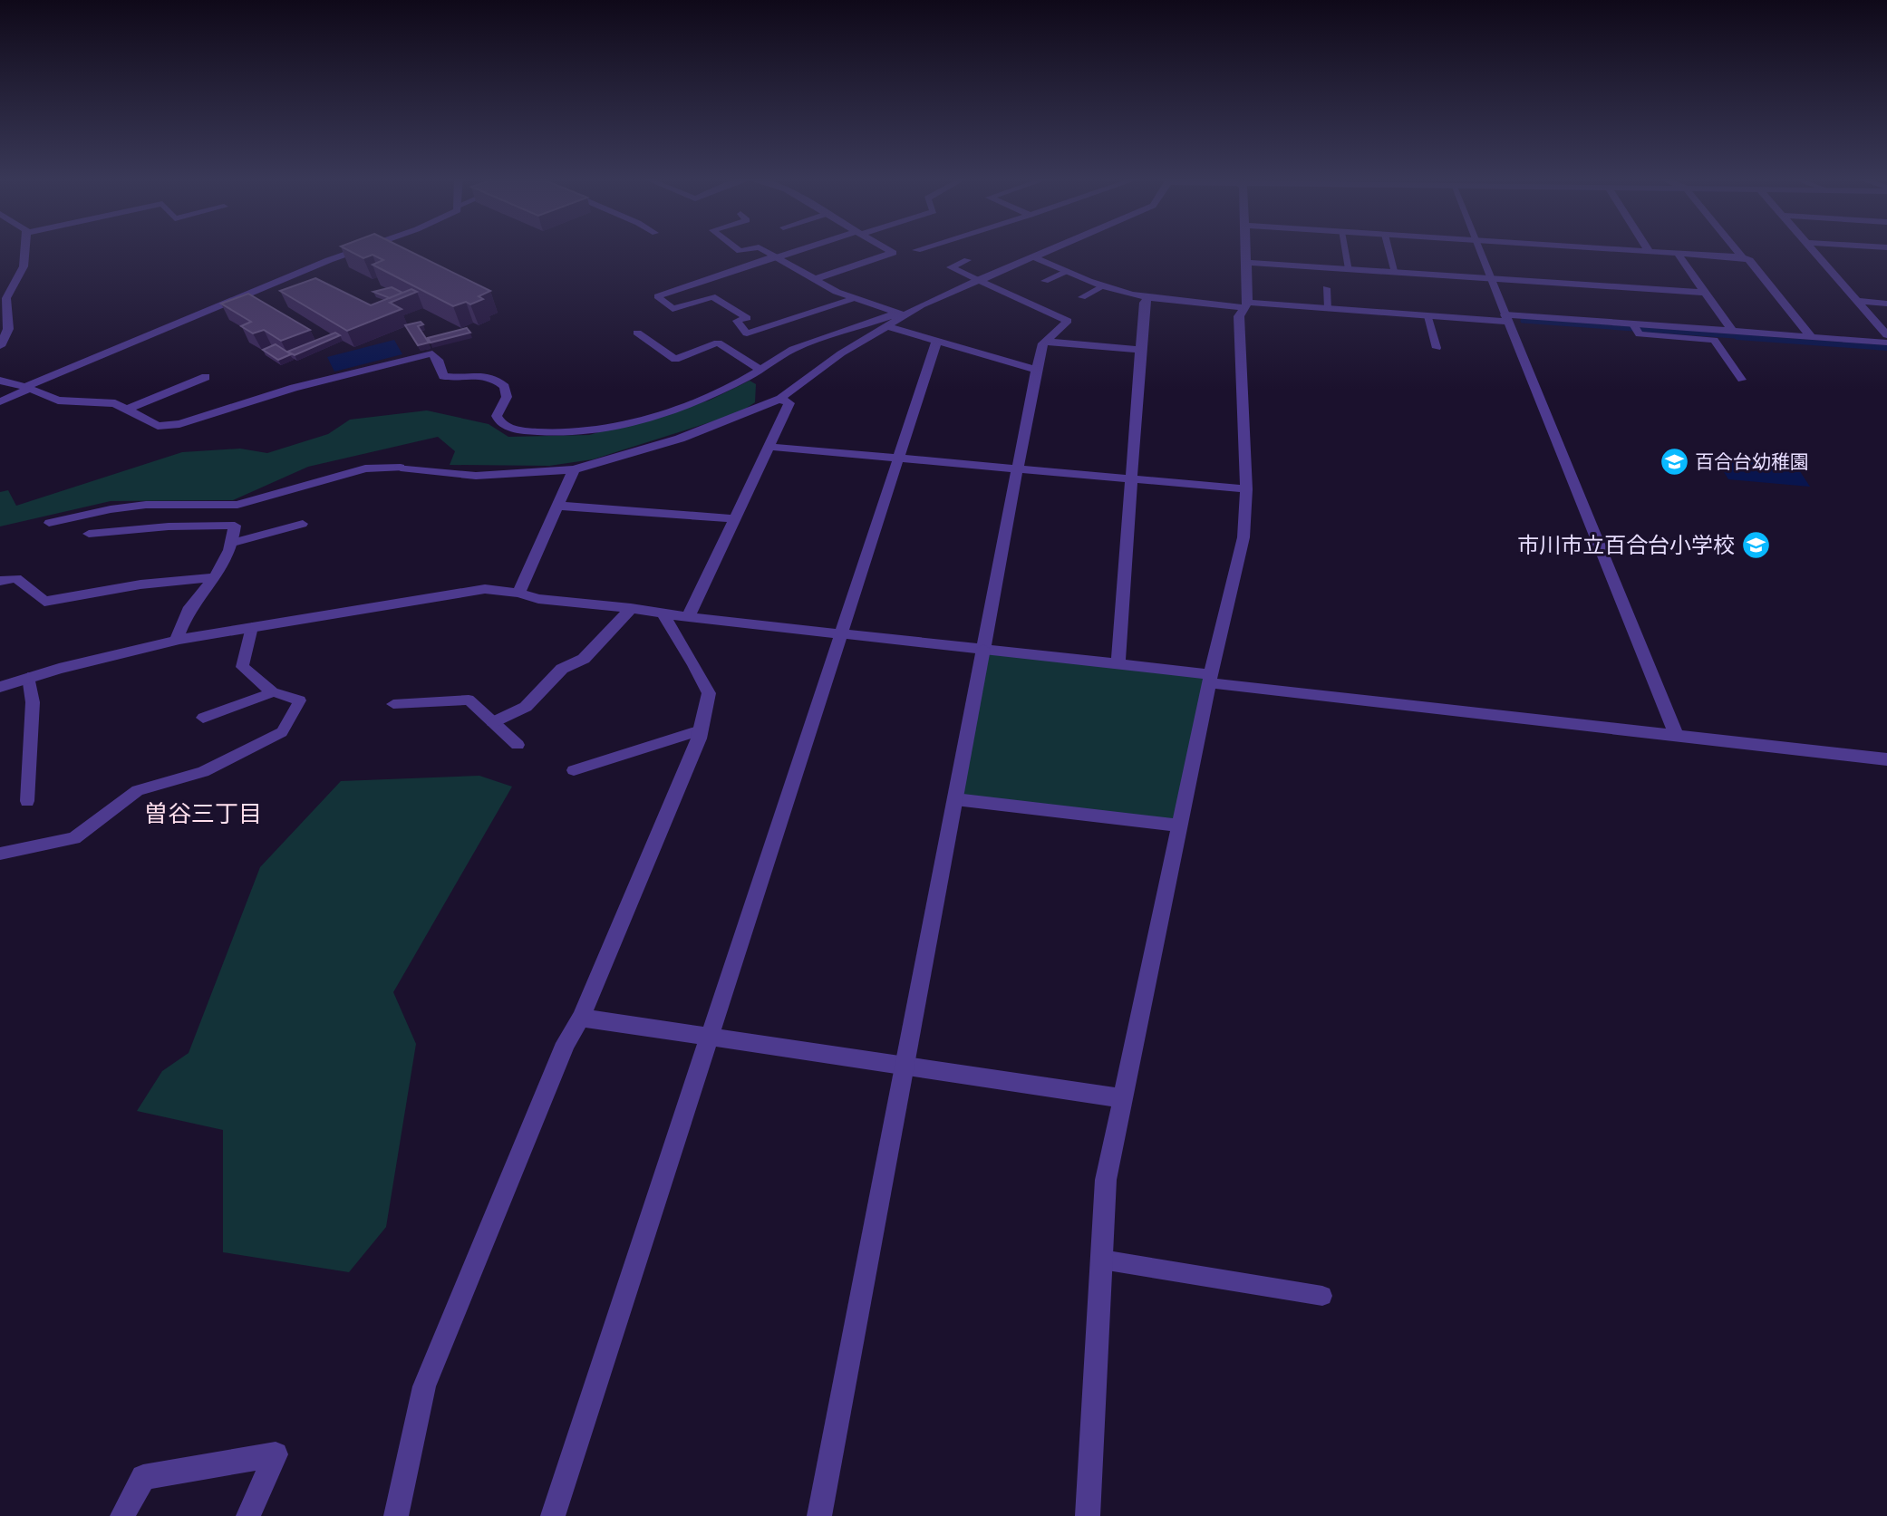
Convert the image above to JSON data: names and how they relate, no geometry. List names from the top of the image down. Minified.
{"districts":["曽谷三丁目"],"places":{"school or university":["百合台幼稚園","市川市立百合台小学校"]}}
